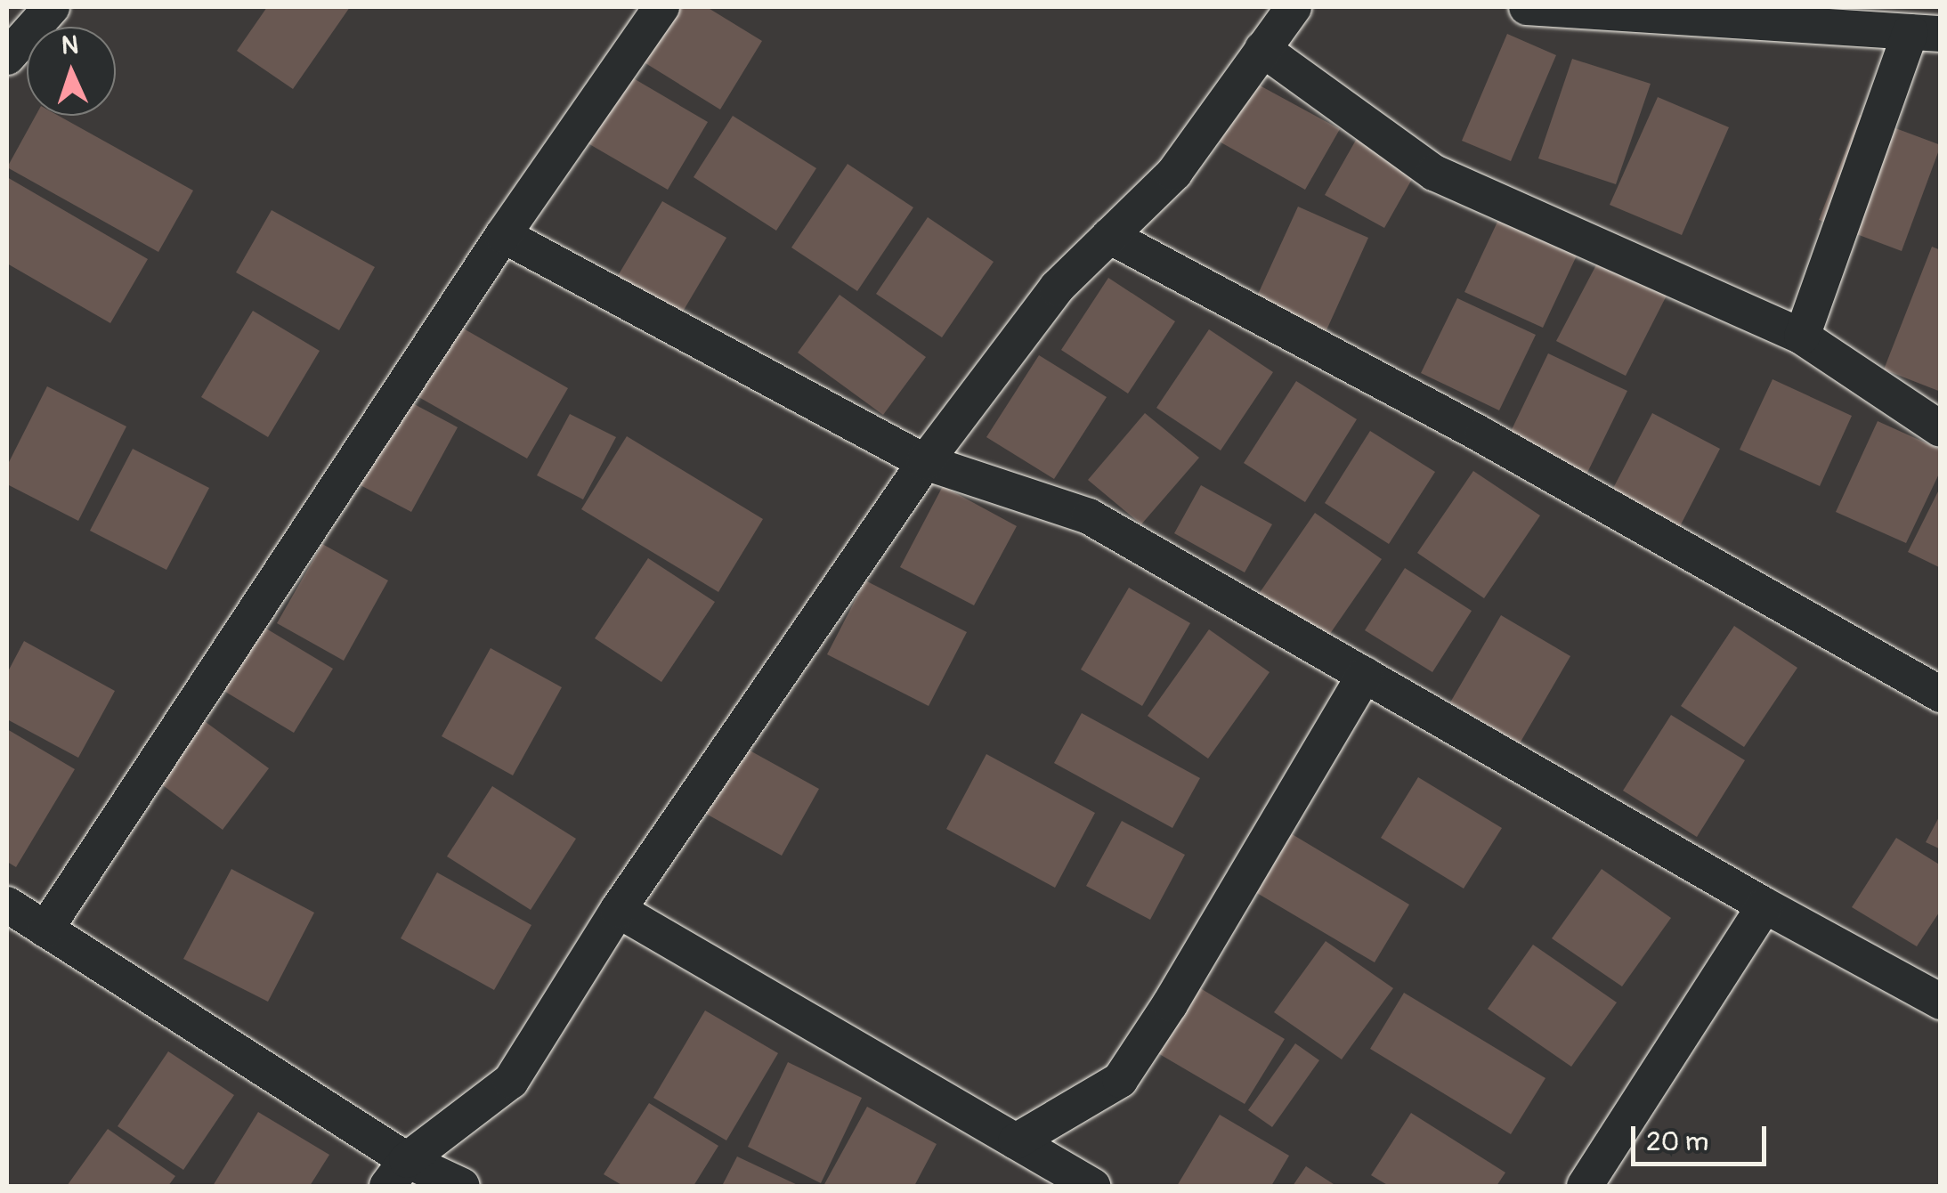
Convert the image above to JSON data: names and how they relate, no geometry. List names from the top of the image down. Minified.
{"scale_bar":"20 m","north":"top"}
